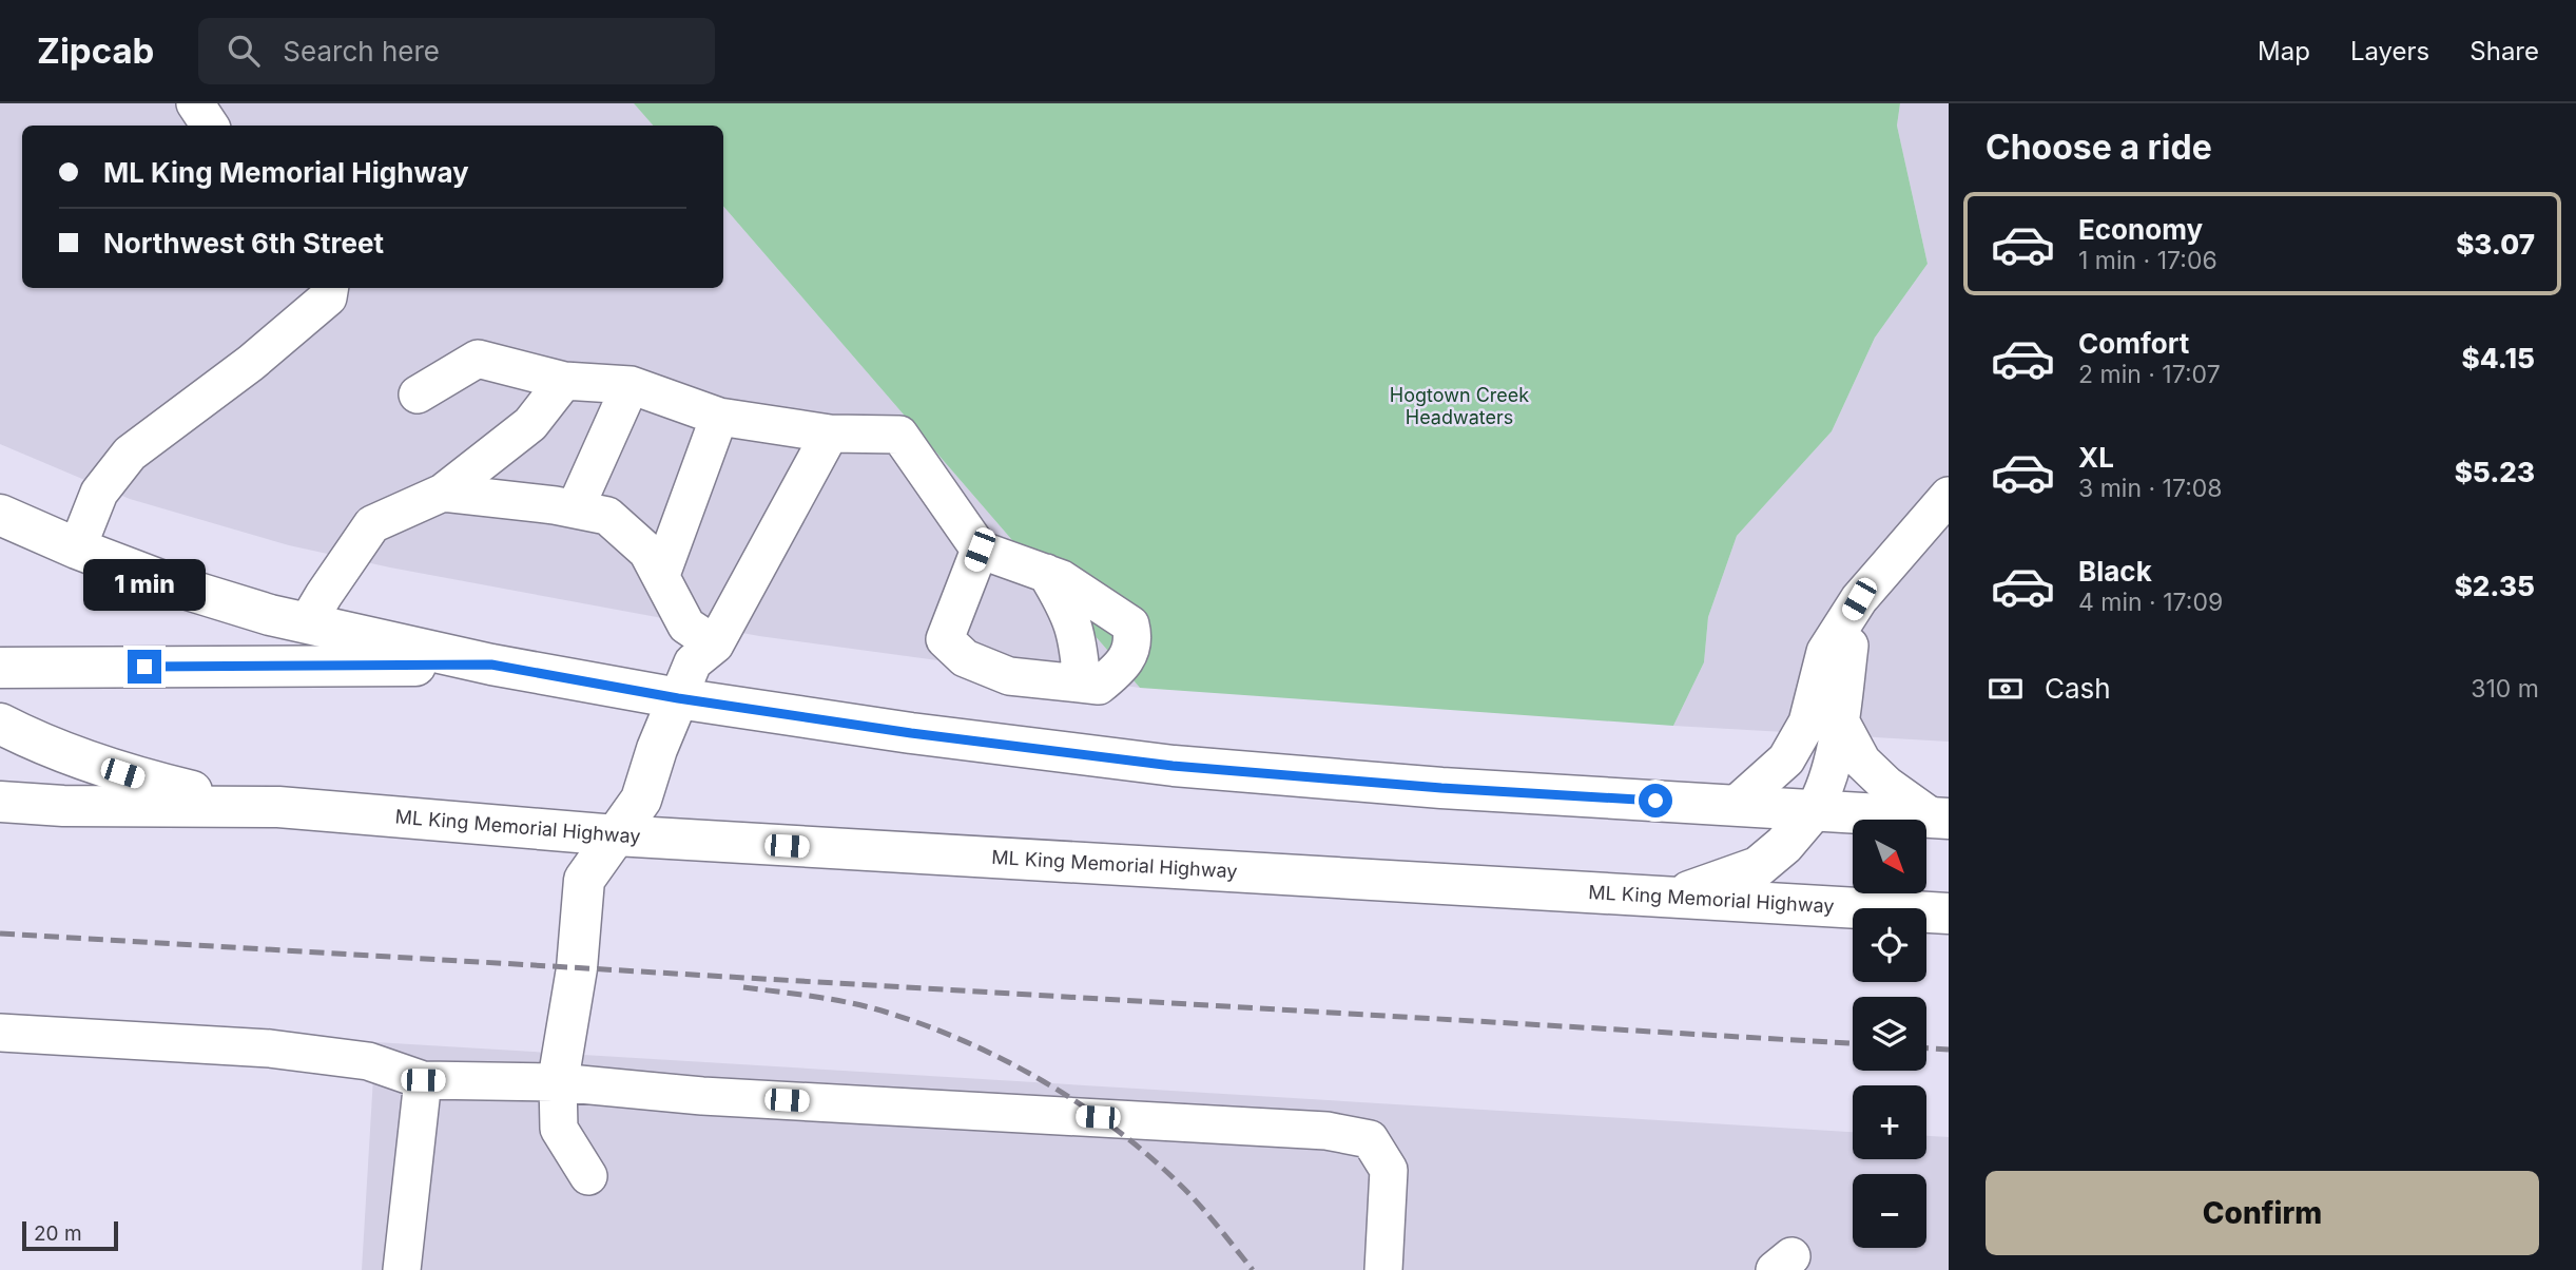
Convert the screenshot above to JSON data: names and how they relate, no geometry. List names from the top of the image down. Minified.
{"streets":{"main road":["ML King Memorial Highway"]},"parks":["Hogtown Creek Headwaters"],"scale_bar":"20 m","north":"bottom right","page":{"header":"Zipcab","search":"Search here","nav":["Map","Layers","Share"],"heading":"Choose a ride","banner":["ML King Memorial Highway","Northwest 6th Street"],"list":[{"name":"Economy","note":"1 min · 17:06","value":"$3.07"},{"name":"Comfort","note":"2 min · 17:07","value":"$4.15"},{"name":"XL","note":"3 min · 17:08","value":"$5.23"},{"name":"Black","note":"4 min · 17:09","value":"$2.35"}],"bubble":"1 min","pay":["Cash","310 m"],"map_buttons":["+","−"],"buttons":"Confirm","scale":"20 m"}}
